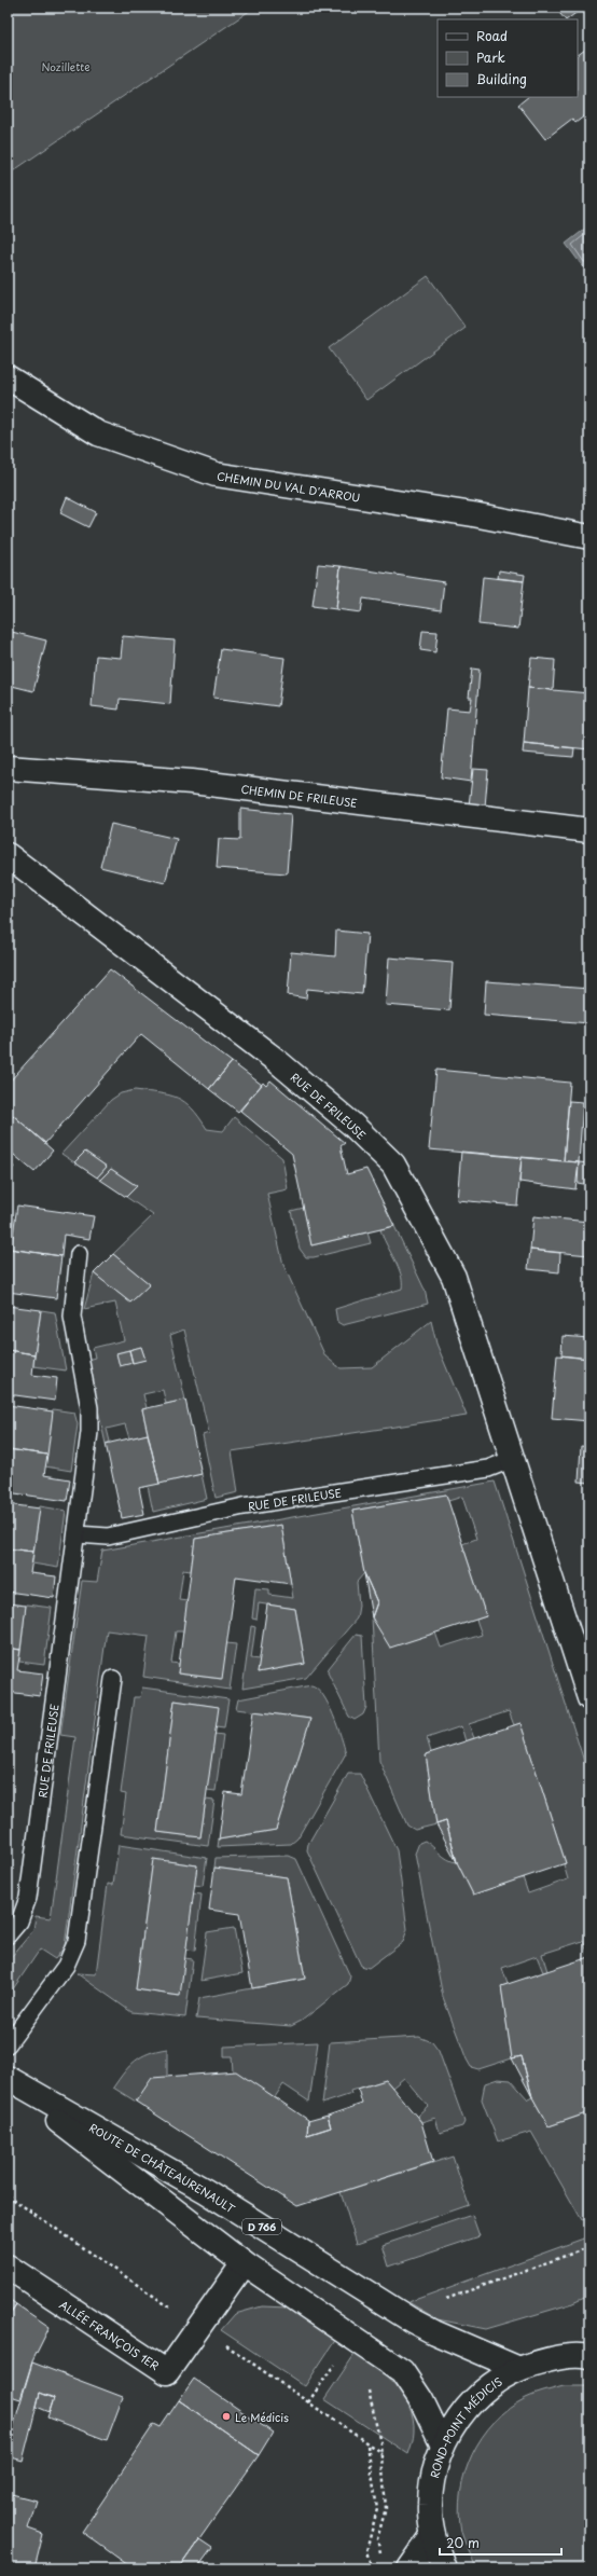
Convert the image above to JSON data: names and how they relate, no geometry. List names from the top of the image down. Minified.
{"streets":{"street":["CHEMIN DU VAL D'ARROU","CHEMIN DE FRILEUSE","RUE DE FRILEUSE","ROUTE DE CHÂTEAURENAULT","D 766","ALLÉE FRANÇOIS 1ER","ROND-POINT MÉDICIS"]},"crossings":[["ROUTE DE CHÂTEAURENAULT","ALLÉE FRANÇOIS 1ER"],["ROUTE DE CHÂTEAURENAULT","ROND-POINT MÉDICIS"]],"parks":["Nozillette"],"places":["Le Médicis"],"legend":["Road","Park","Building"],"scale_bar":"20 m"}
